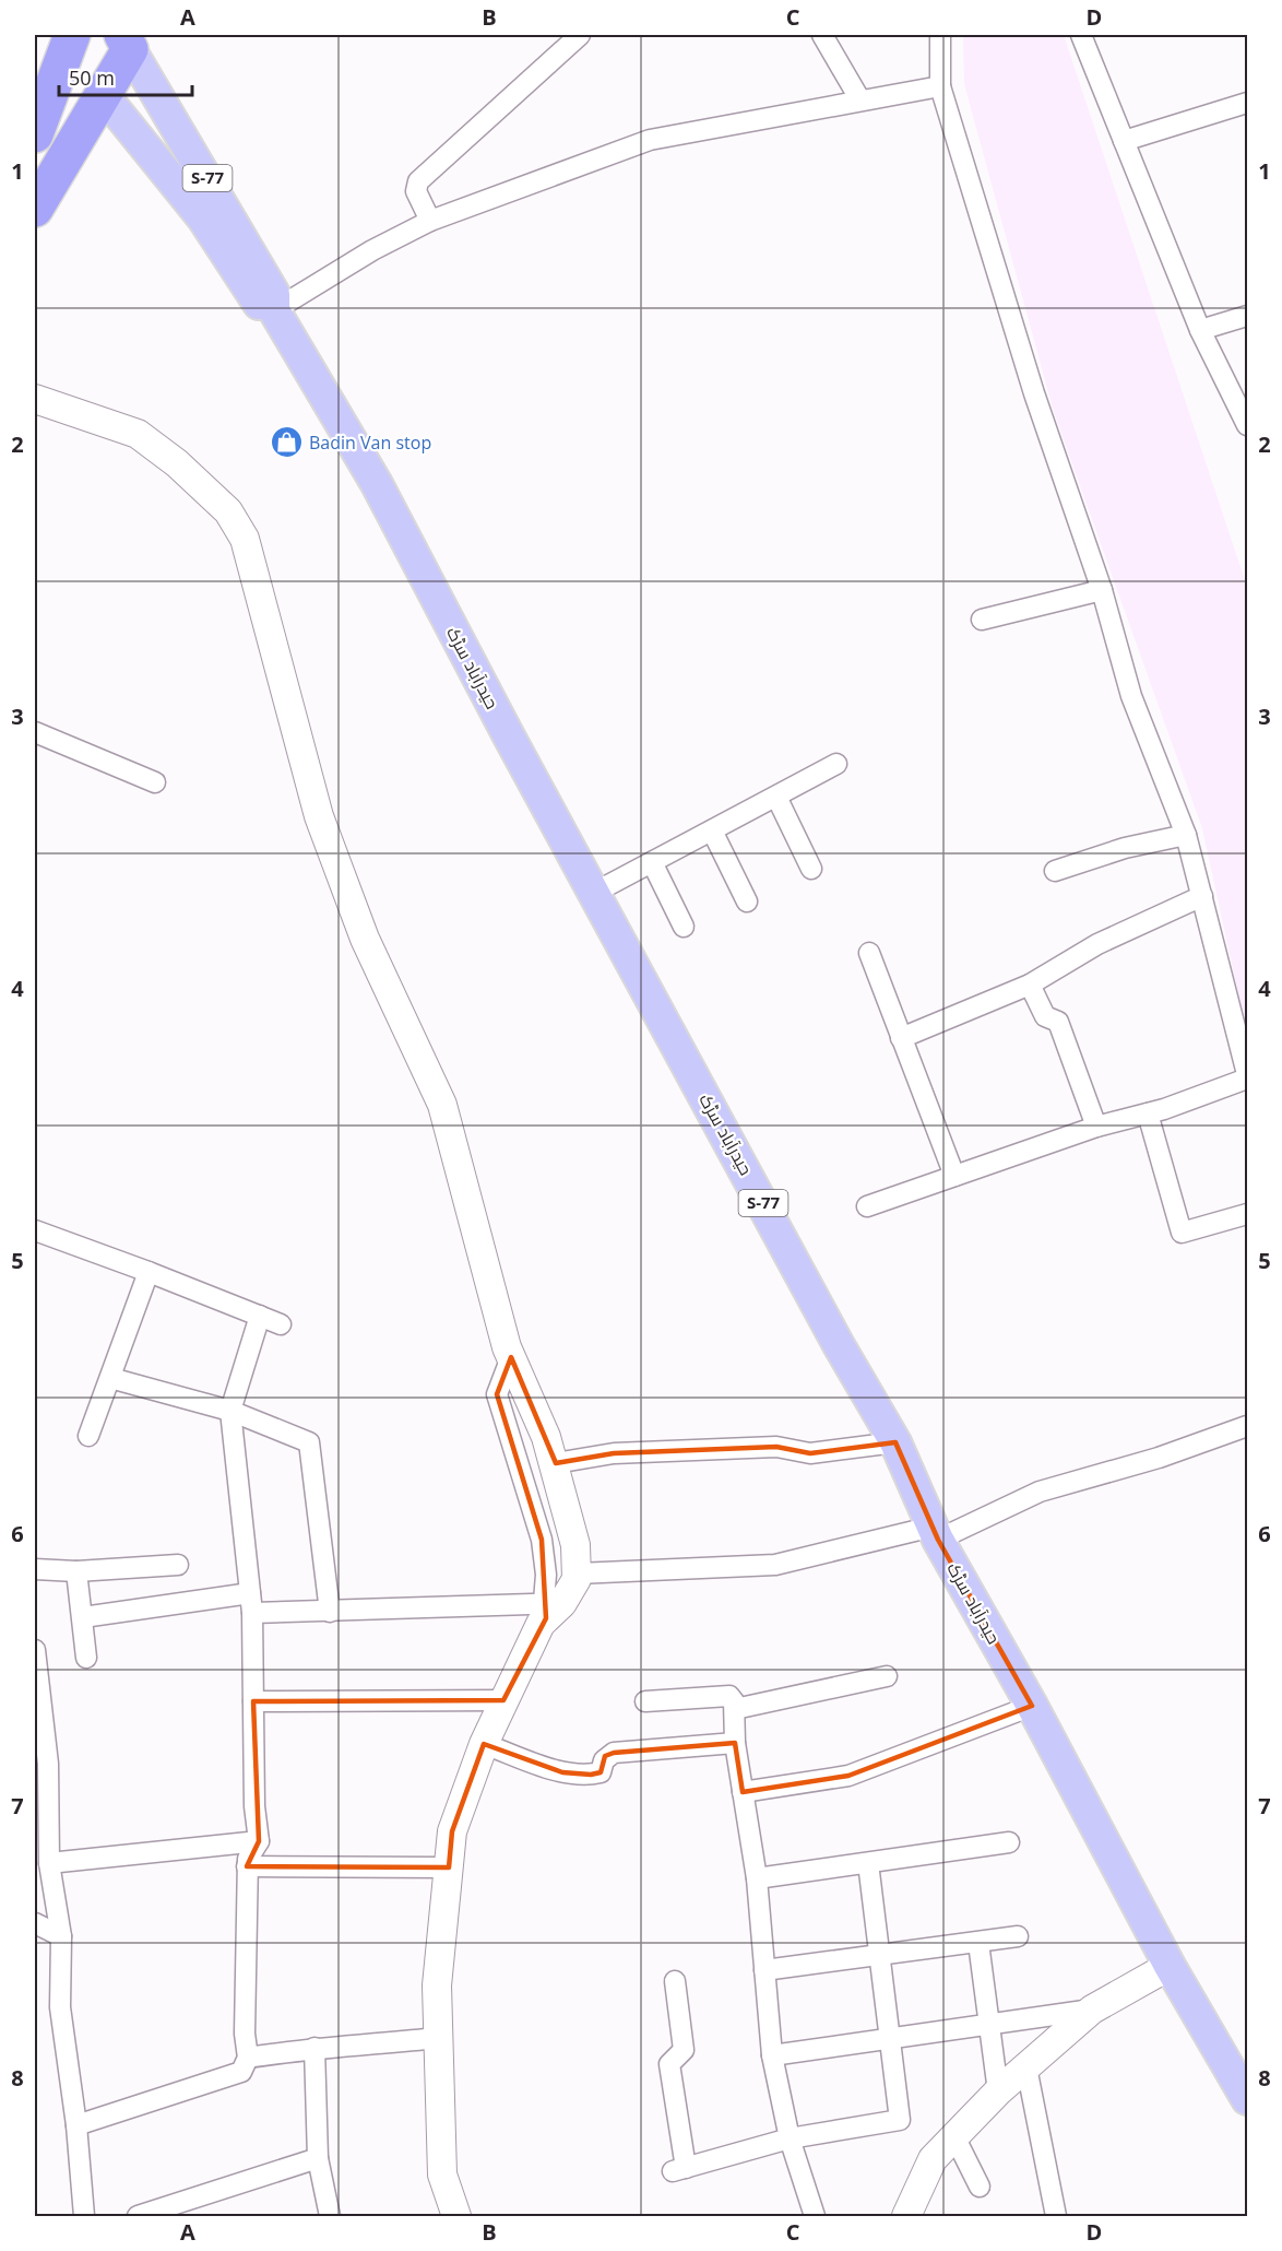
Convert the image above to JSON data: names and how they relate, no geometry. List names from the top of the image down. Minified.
{"streets":{"highway":["S-77","حیدرآباد سڑک"]},"places":{"shop":["Badin Van stop"]},"scale_bar":"50 m","grid":{"columns":["A","B","C","D"],"rows":["1","2","3","4","5","6","7","8"]}}
